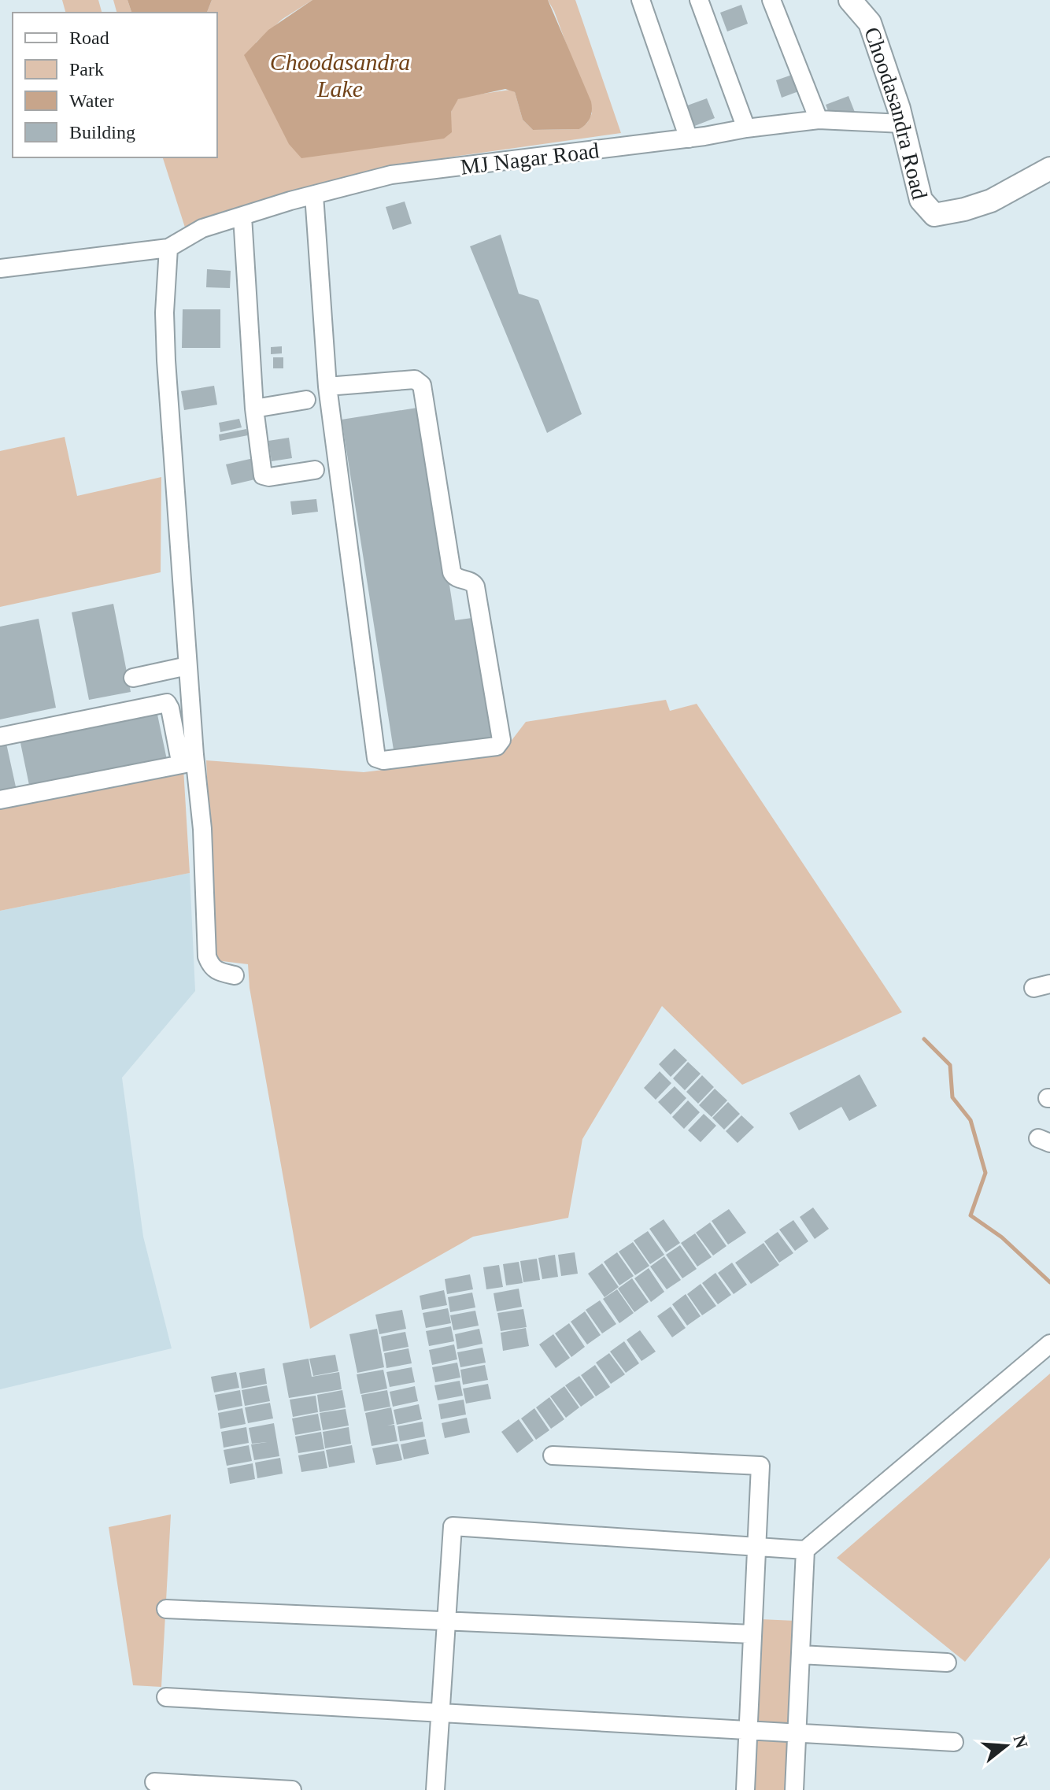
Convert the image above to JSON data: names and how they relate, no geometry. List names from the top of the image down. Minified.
{"streets":{"street":["Choodasandra Road","MJ Nagar Road"]},"crossings":[["Choodasandra Road","MJ Nagar Road"]],"water":["Choodasandra Lake"],"legend":["Road","Park","Water","Building"],"north":"right"}
